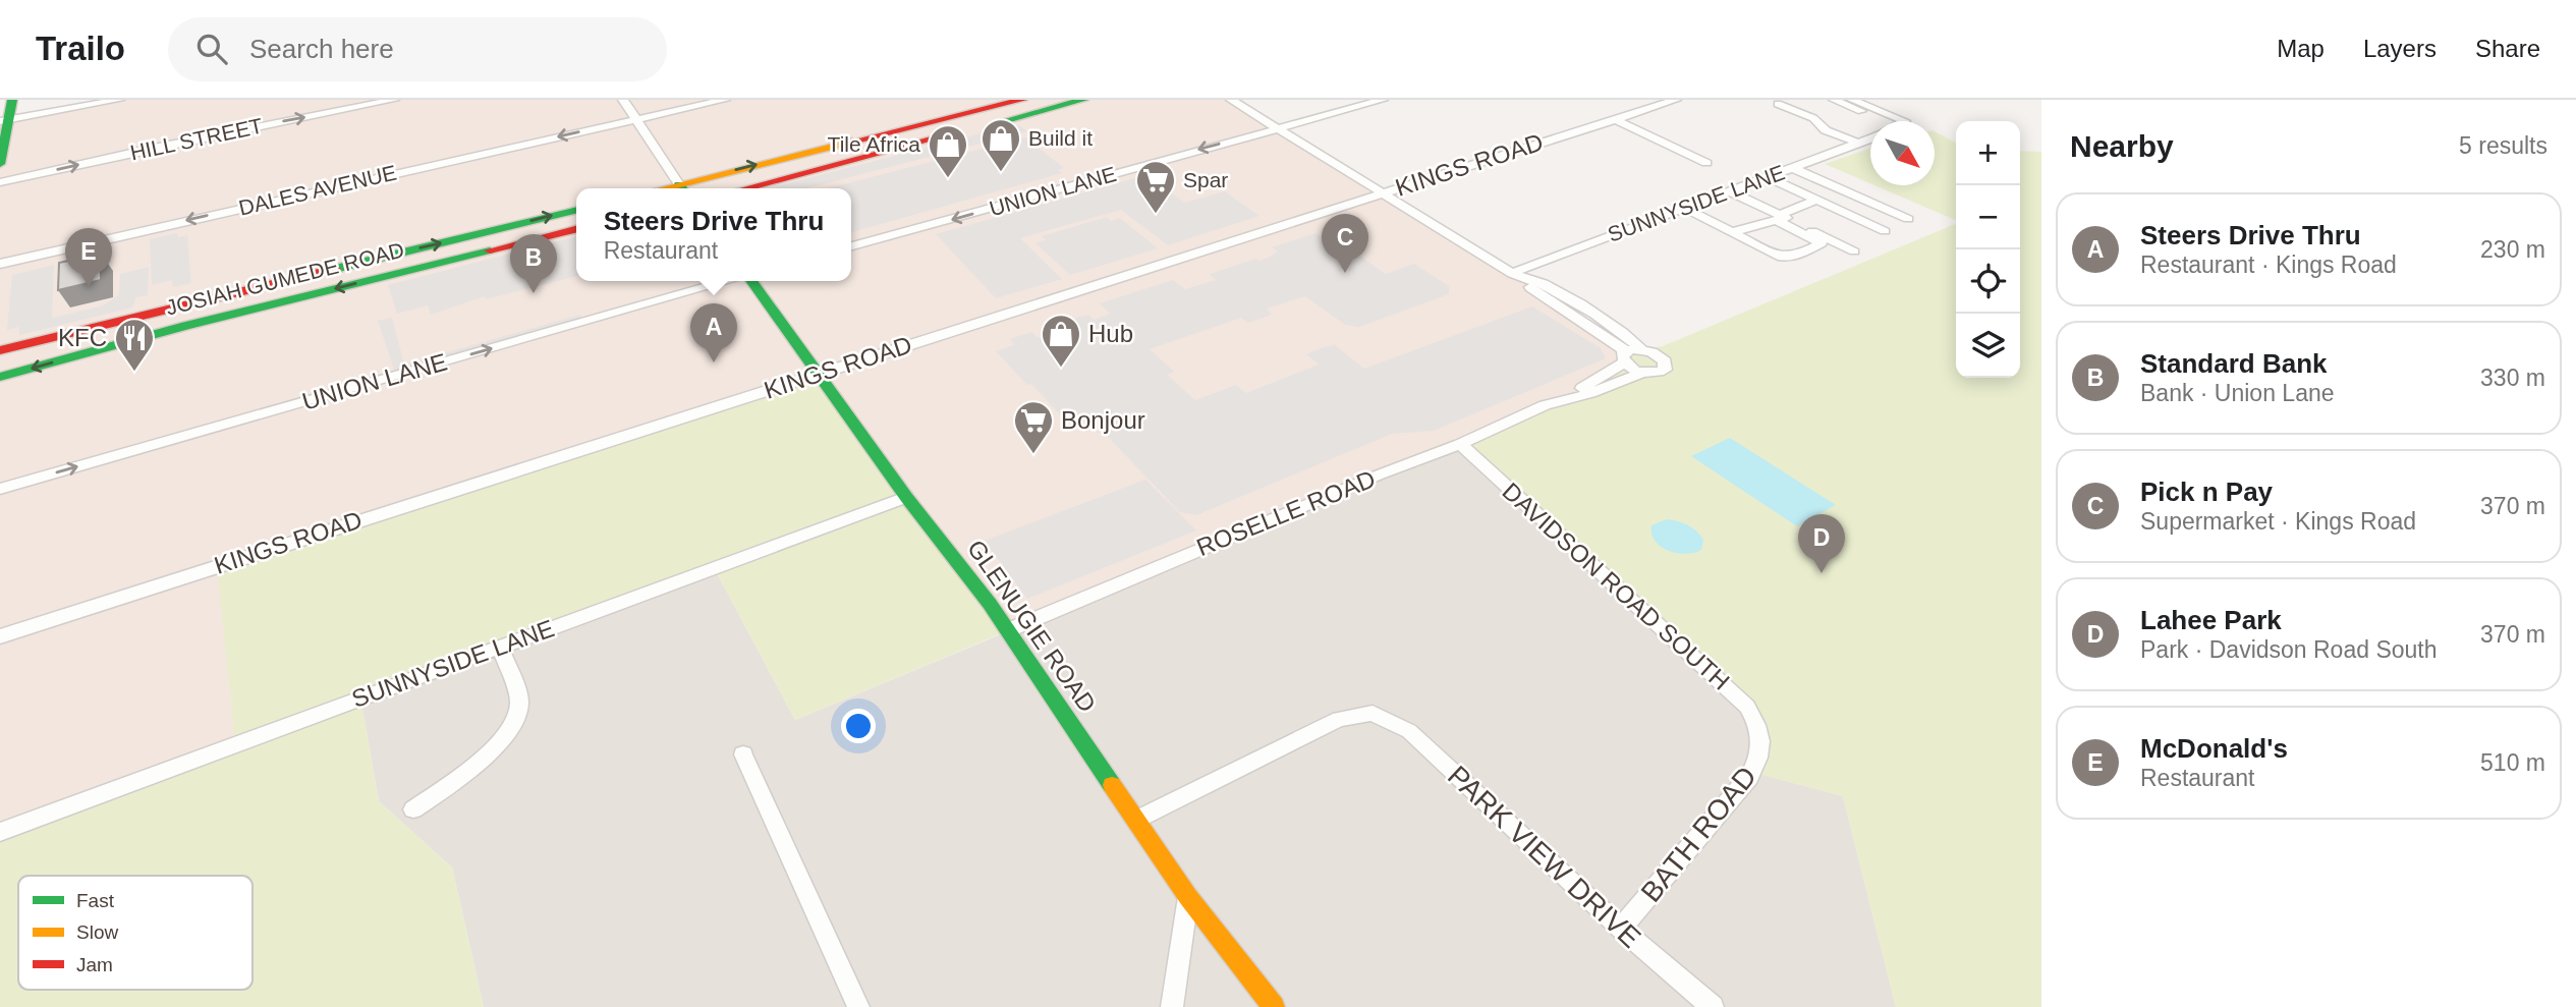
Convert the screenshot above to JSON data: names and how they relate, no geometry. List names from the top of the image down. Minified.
{"streets":{"main road":["JOSIAH GUMEDE ROAD","GLENUGIE ROAD"],"street":["HILL STREET","KINGS ROAD","DALES AVENUE","UNION LANE","SUNNYSIDE LANE","ROSELLE ROAD","DAVIDSON ROAD SOUTH","BATH ROAD","PARK VIEW DRIVE"]},"crossings":[["KINGS ROAD","GLENUGIE ROAD"],["SUNNYSIDE LANE","GLENUGIE ROAD"],["ROSELLE ROAD","DAVIDSON ROAD SOUTH"],["ROSELLE ROAD","GLENUGIE ROAD"],["DAVIDSON ROAD SOUTH","BATH ROAD"],["GLENUGIE ROAD","PARK VIEW DRIVE"],["BATH ROAD","PARK VIEW DRIVE"]],"one_way":["HILL STREET","DALES AVENUE"],"places":{"shop":["Build it","Tile Africa","Hub"],"supermarket":["Spar","Bonjour"],"restaurant":["KFC"]},"legend":["Fast","Slow","Jam"],"north":"bottom right","page":{"header":"Trailo","search":"Search here","nav":["Map","Layers","Share"],"heading":["Nearby","5 results"],"map_buttons":["+","−"],"popup":["Steers Drive Thru","Restaurant"],"list":[{"mark":"A","name":"Steers Drive Thru","note":"Restaurant · Kings Road","value":"230 m"},{"mark":"B","name":"Standard Bank","note":"Bank · Union Lane","value":"330 m"},{"mark":"C","name":"Pick n Pay","note":"Supermarket · Kings Road","value":"370 m"},{"mark":"D","name":"Lahee Park","note":"Park · Davidson Road South","value":"370 m"},{"mark":"E","name":"McDonald's","note":"Restaurant","value":"510 m"}],"pins":["C","E","B","A","D"]}}
